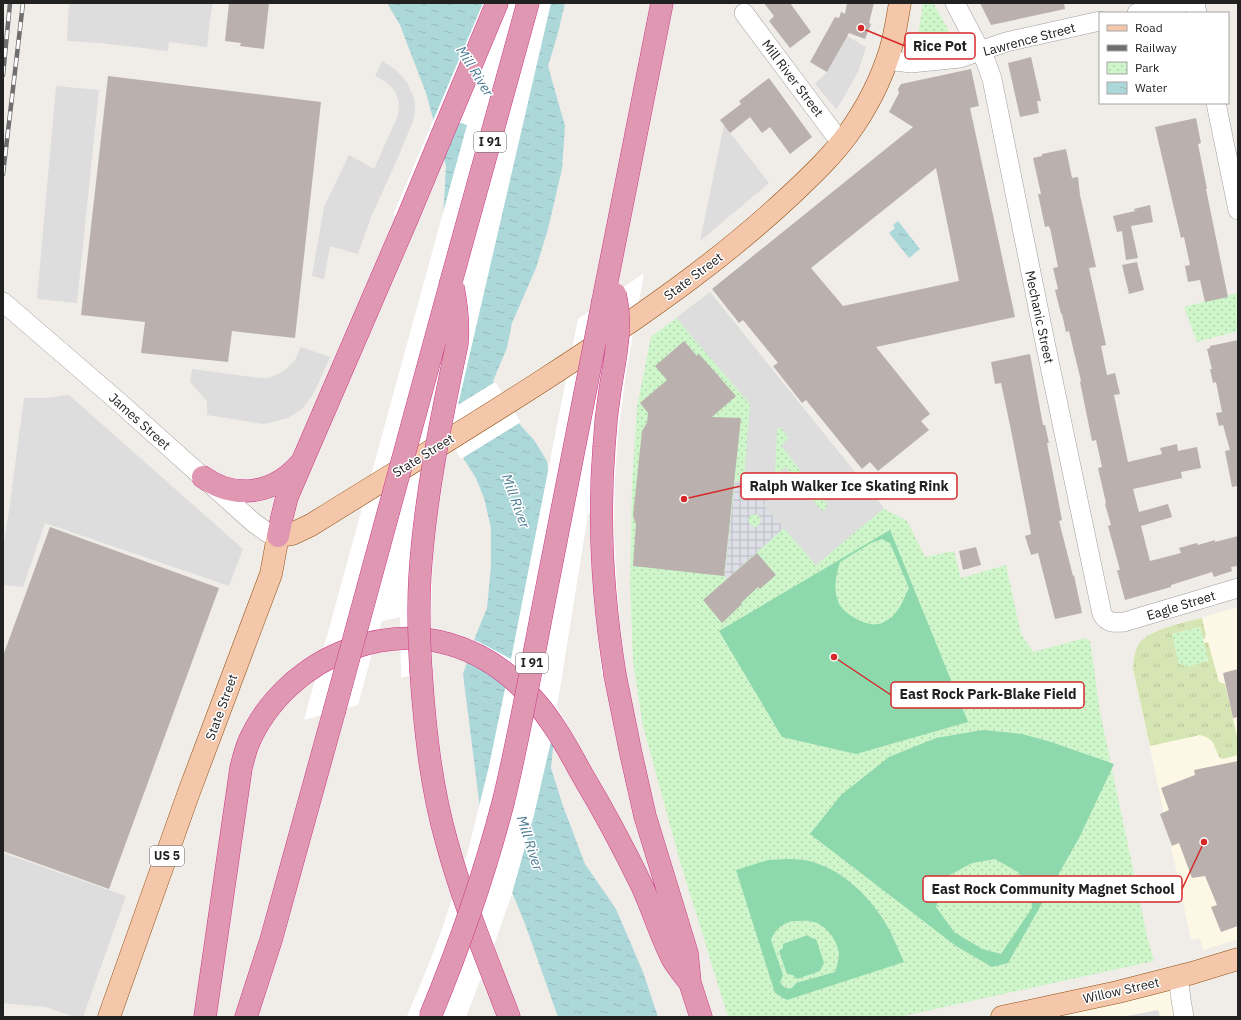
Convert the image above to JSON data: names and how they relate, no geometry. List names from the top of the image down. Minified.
{"streets":{"highway":["I 91"],"main road":["State Street","US 5","Willow Street"],"street":["Lawrence Street","Mill River Street","Mechanic Street","James Street","Eagle Street"]},"crossings":[["Lawrence Street","State Street"],["Lawrence Street","Mechanic Street"],["Mill River Street","State Street"],["State Street","James Street"],["Mechanic Street","Eagle Street"]],"water":["Mill River"],"places":["Rice Pot","Ralph Walker Ice Skating Rink","East Rock Park-Blake Field","East Rock Community Magnet School"],"legend":["Road","Railway","Park","Water"]}
